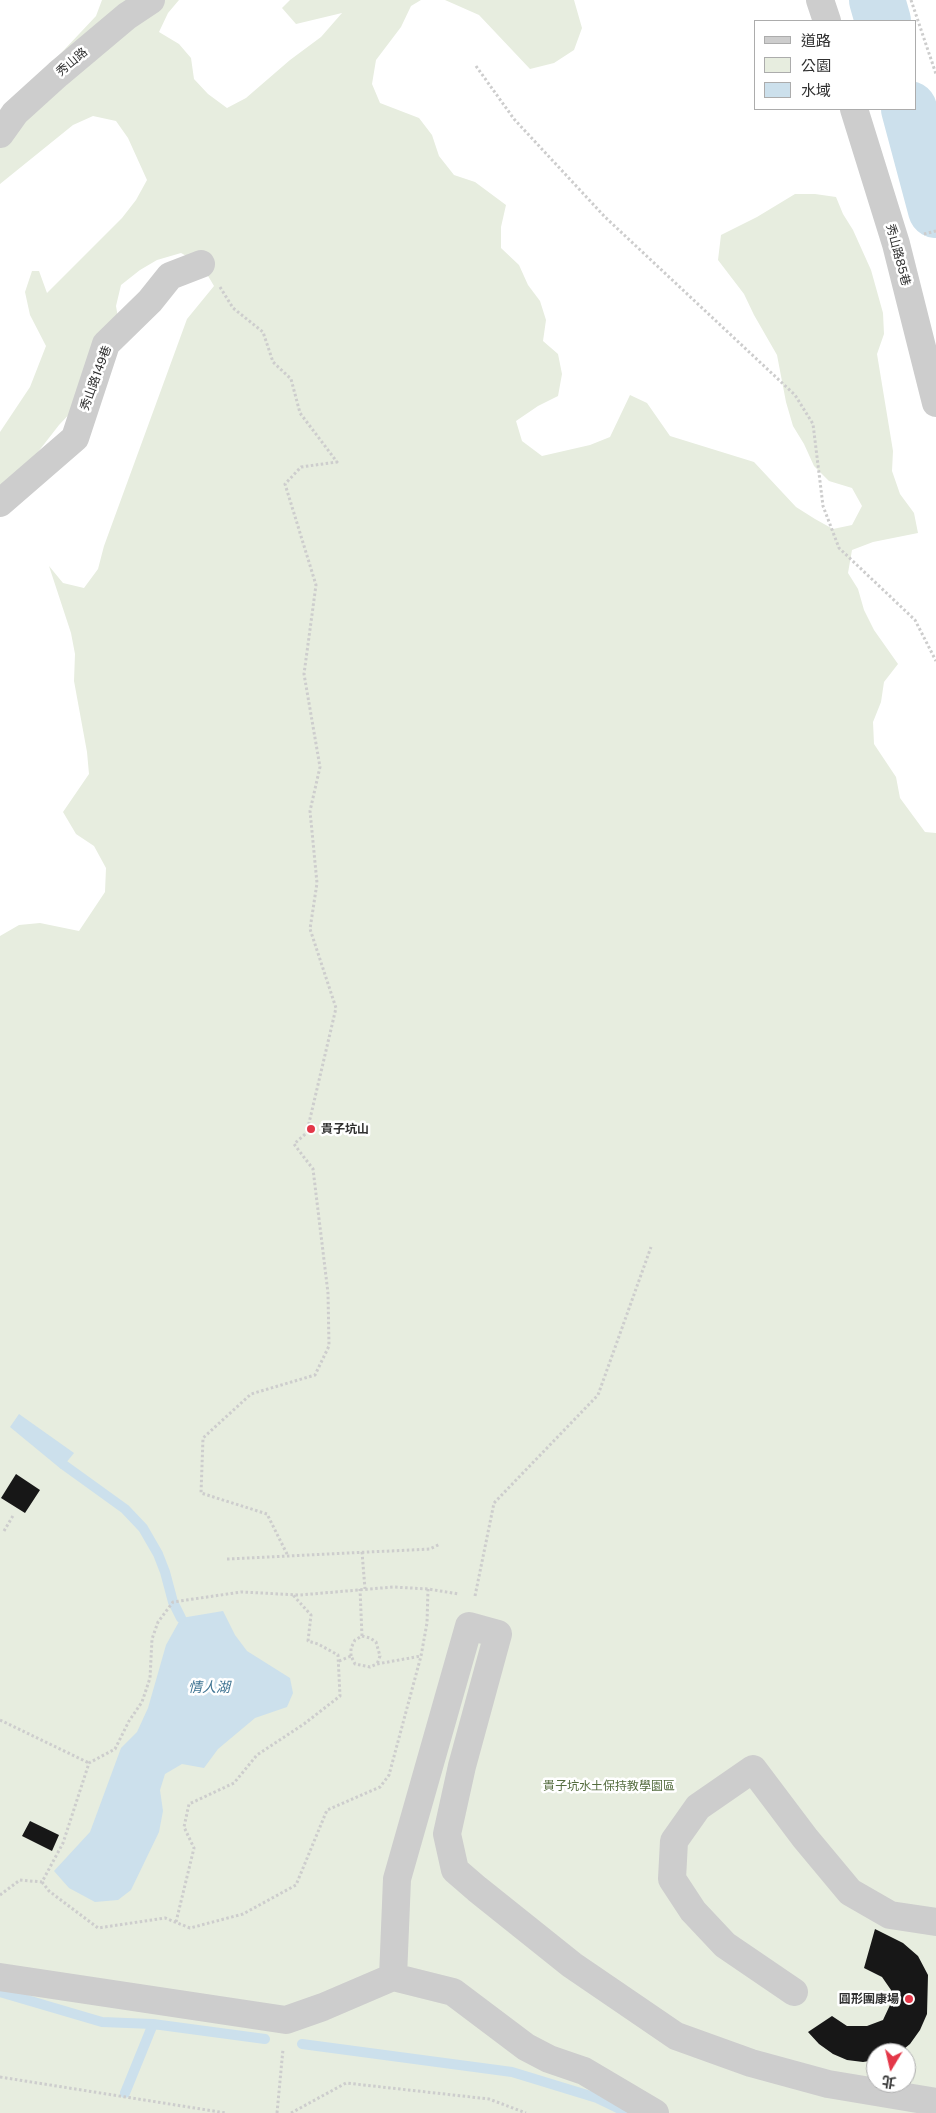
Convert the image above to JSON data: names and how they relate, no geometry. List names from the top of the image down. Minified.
{"streets":{"street":["秀山路","秀山路85巷","秀山路149巷"]},"water":["情人湖"],"parks":["貴子坑水土保持教學園區"],"places":["貴子坑山","圓形團康場"],"legend":["道路","公園","水域"],"north":"bottom"}
